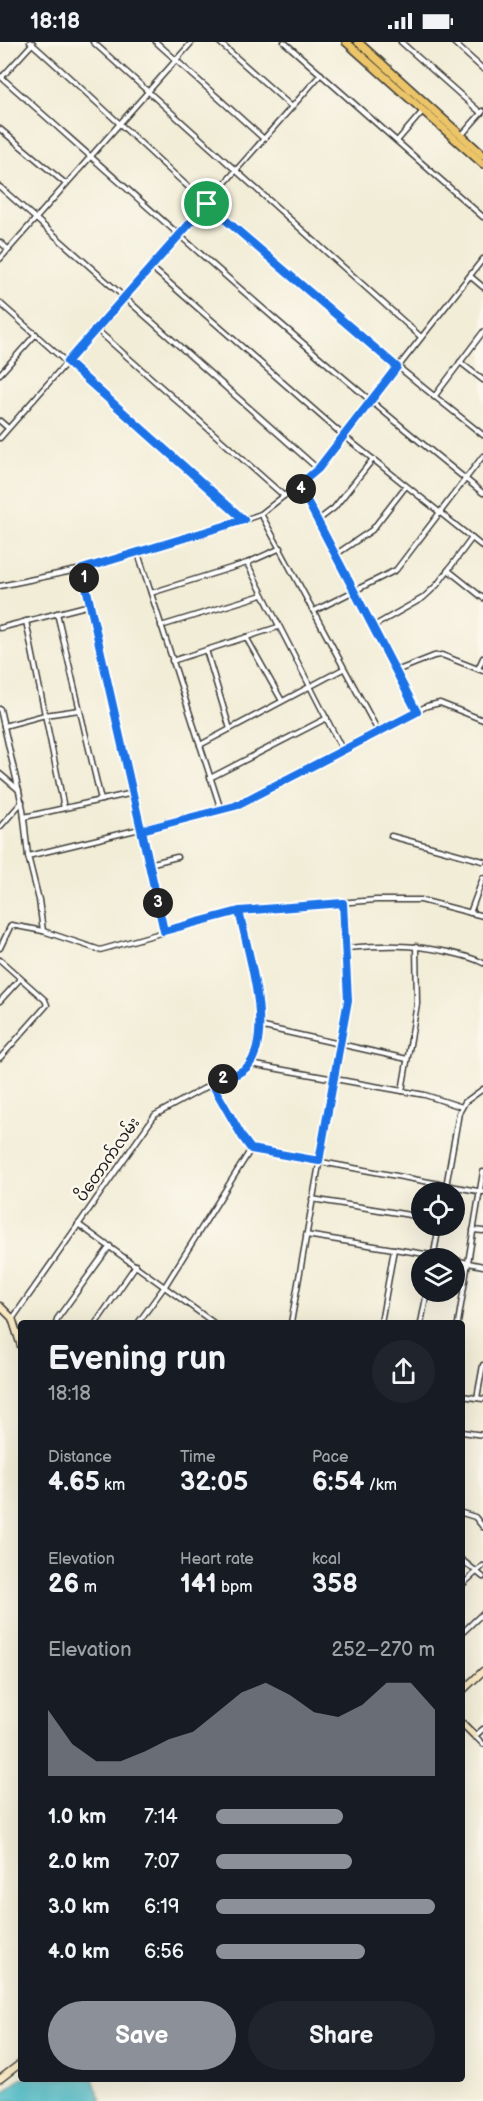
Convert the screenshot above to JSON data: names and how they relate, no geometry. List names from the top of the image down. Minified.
{"streets":{"street":["ပိတောက်လမ်း"]},"page":{"status":"18:18","pins":["4","1","3","2"],"heading":["Evening run","18:18"],"stats":[["Distance","4.65 km"],["Time","32:05"],["Pace","6:54 /km"],["Elevation","26 m"],["Heart rate","141 bpm"],["kcal","358"]],"chart":["Elevation","252–270 m"],"list":[{"name":"1.0 km","note":"7:14"},{"name":"2.0 km","note":"7:07"},{"name":"3.0 km","note":"6:19"},{"name":"4.0 km","note":"6:56"}],"buttons":["Save","Share"]}}
